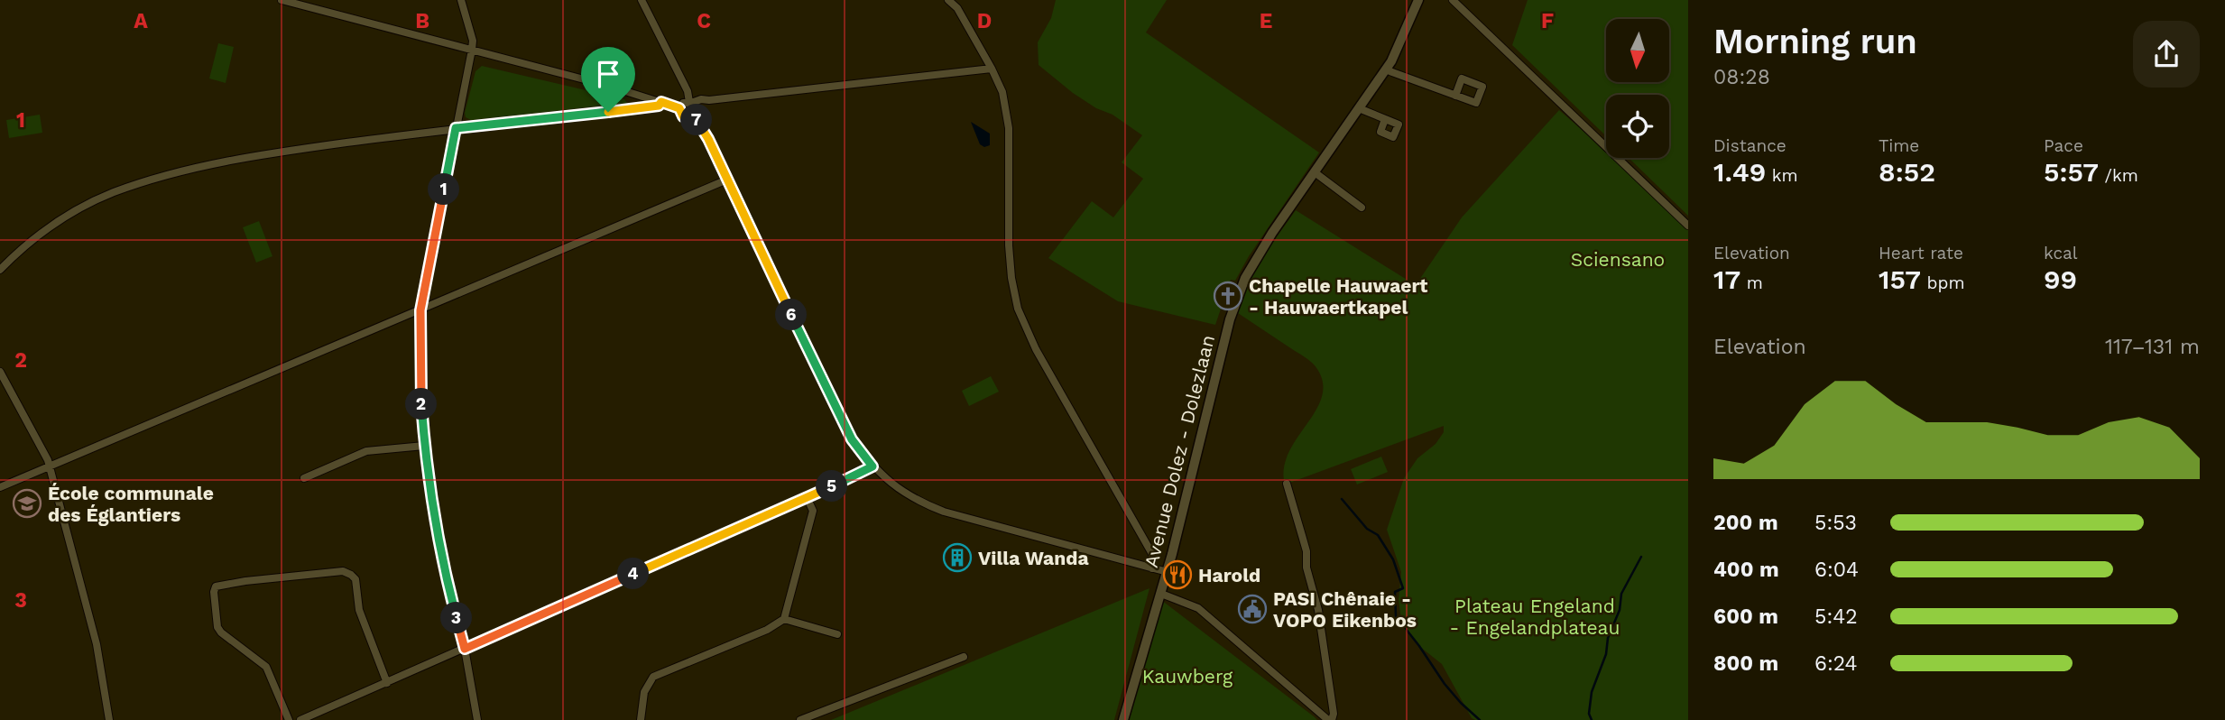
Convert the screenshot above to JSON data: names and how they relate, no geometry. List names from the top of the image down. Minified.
{"streets":{"street":["Avenue Dolez - Dolezlaan"]},"parks":["Sciensano","Plateau Engeland - Engelandplateau","Kauwberg"],"places":{"church":["Chapelle Hauwaert - Hauwaertkapel"],"school or university":["École communale des Églantiers"],"building":["Villa Wanda"],"restaurant":["Harold"],"public building":["PASI Chênaie - VOPO Eikenbos"]},"north":"bottom","page":{"heading":["Morning run","08:28"],"pins":["7","1","6","2","5","4","3"],"stats":[["Distance","1.49 km"],["Time","8:52"],["Pace","5:57 /km"],["Elevation","17 m"],["Heart rate","157 bpm"],["kcal","99"]],"chart":["Elevation","117–131 m"],"list":[{"name":"200 m","note":"5:53"},{"name":"400 m","note":"6:04"},{"name":"600 m","note":"5:42"},{"name":"800 m","note":"6:24"}]},"grid":{"columns":["A","B","C","D","E","F"],"rows":["1","2","3"]}}
